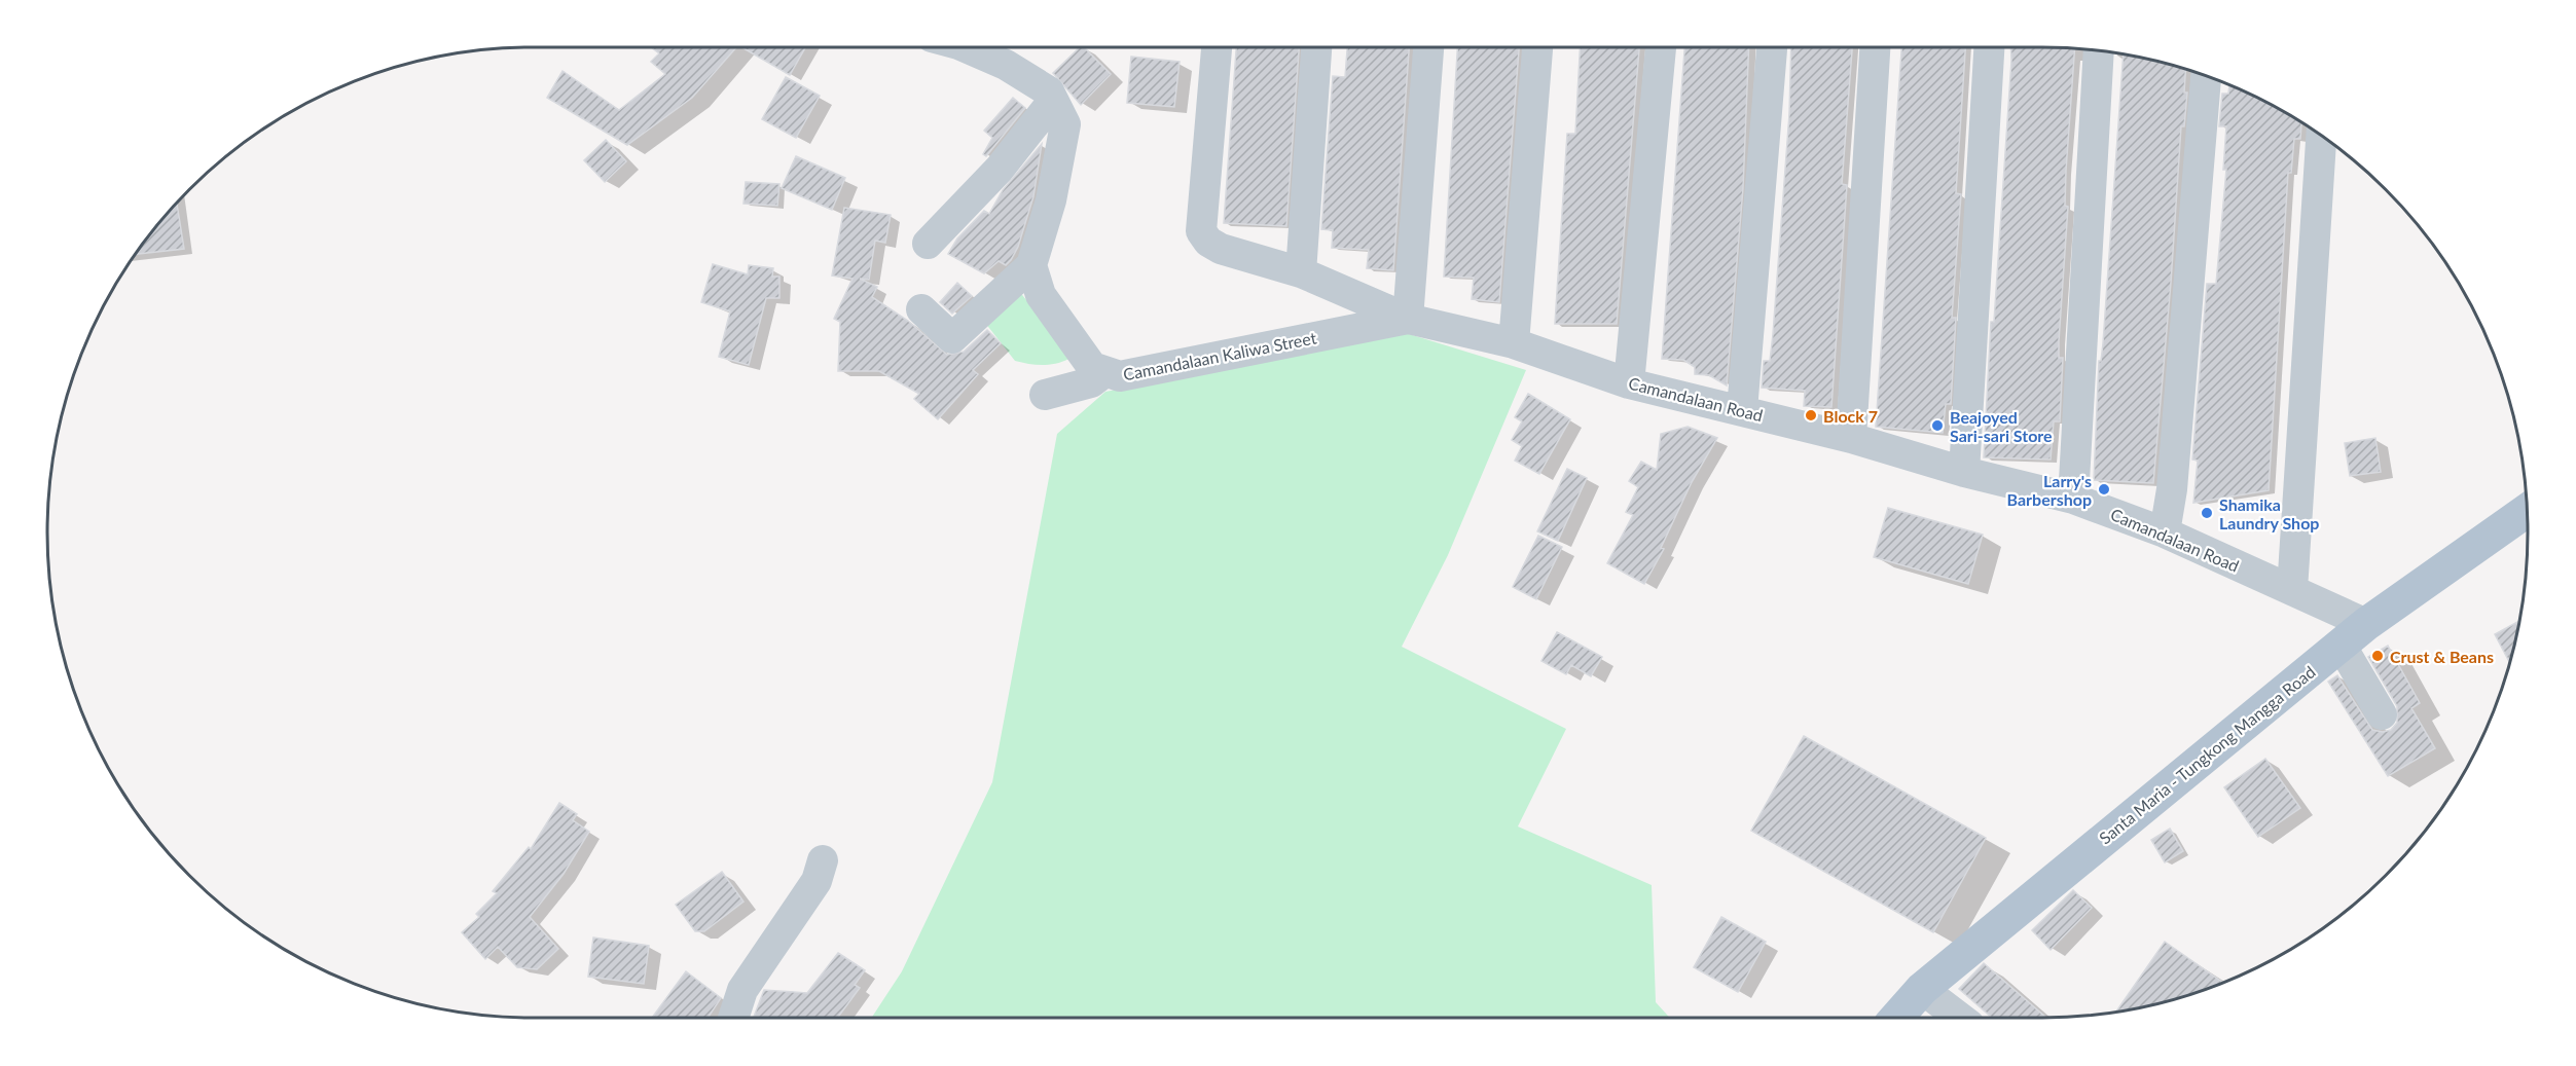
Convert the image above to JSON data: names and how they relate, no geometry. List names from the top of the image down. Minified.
{"streets":{"main road":["Santa Maria - Tungkong Mangga Road"],"street":["Camandalaan Kaliwa Street","Camandalaan Road"]},"crossings":[["Camandalaan Kaliwa Street","Camandalaan Road"],["Camandalaan Road","Santa Maria - Tungkong Mangga Road"]],"places":["Block 7","Beajoyed Sari-sari Store","Larry's Barbershop","Shamika Laundry Shop","Crust & Beans"]}
